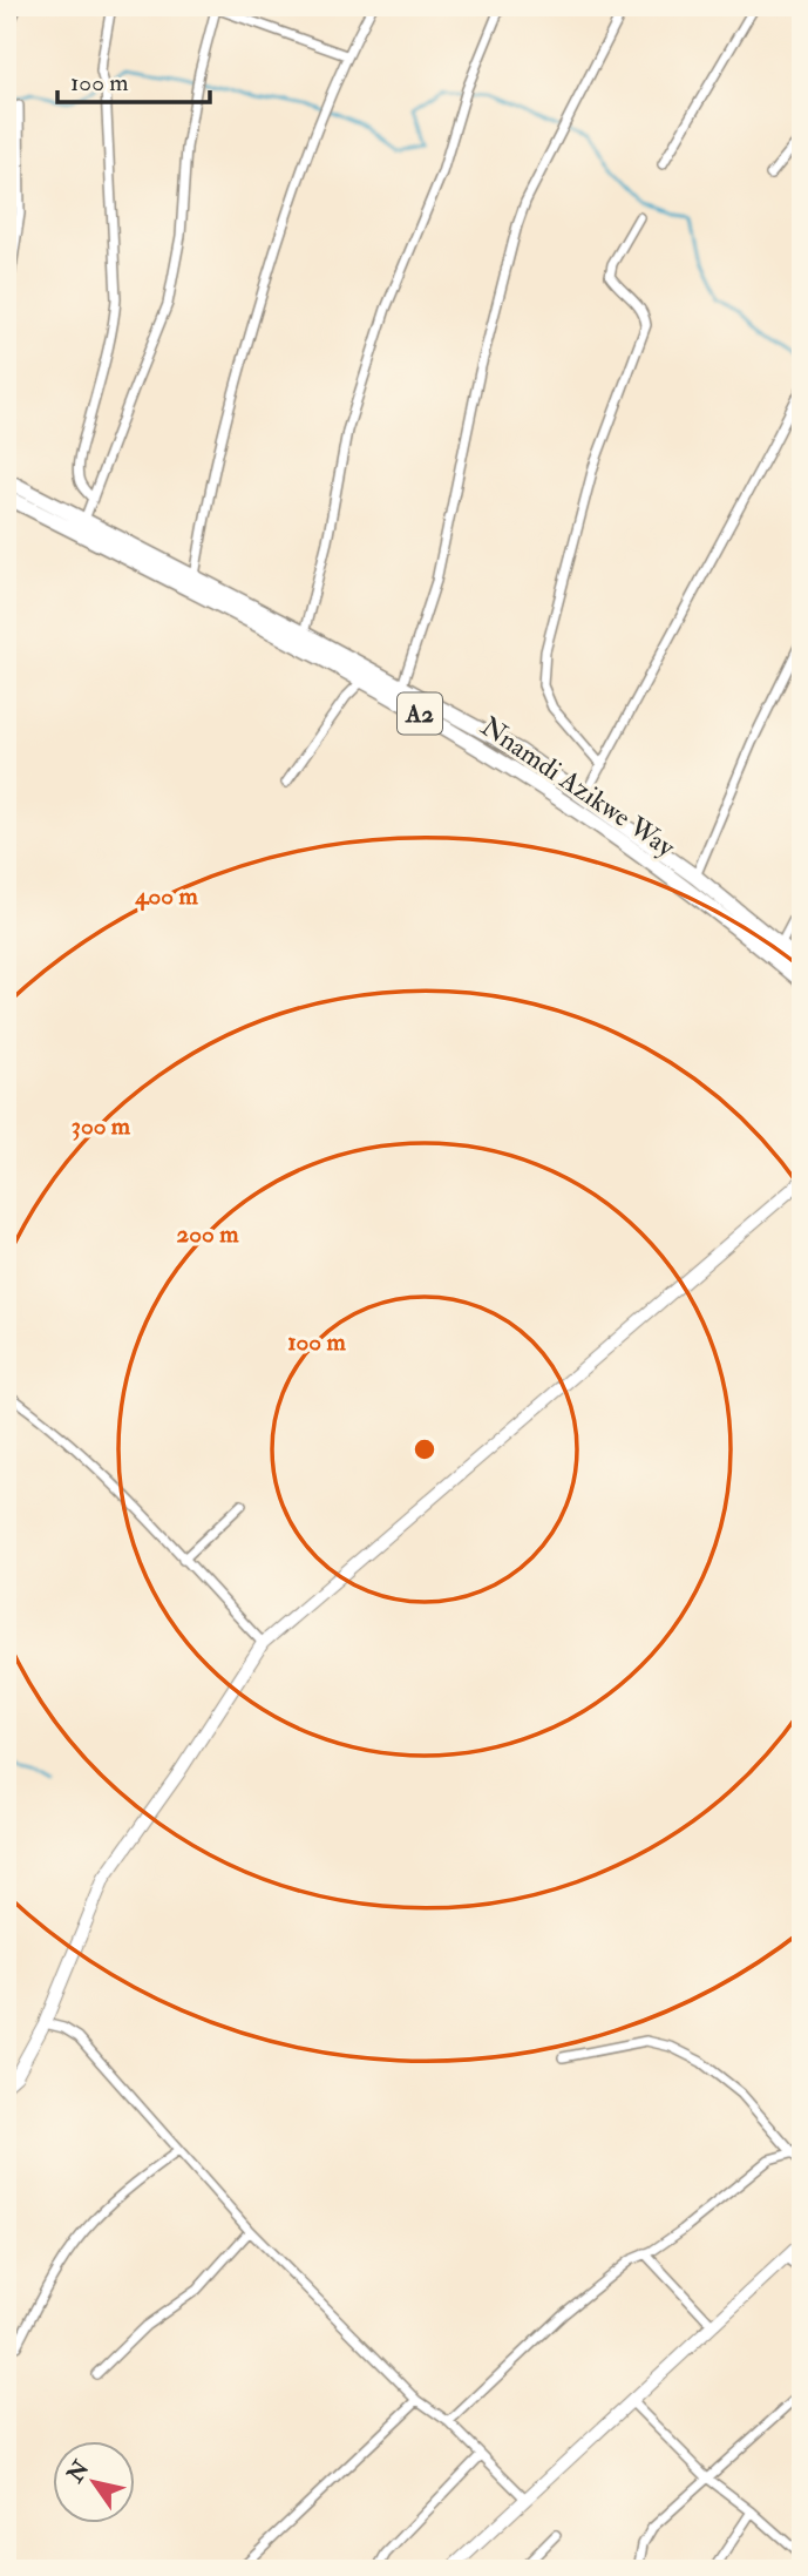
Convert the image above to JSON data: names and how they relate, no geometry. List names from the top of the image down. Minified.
{"streets":{"highway":["A2","Nnamdi Azikwe Way"]},"scale_bar":"100 m","north":"top left","rings":["400 m","300 m","200 m","100 m"]}
